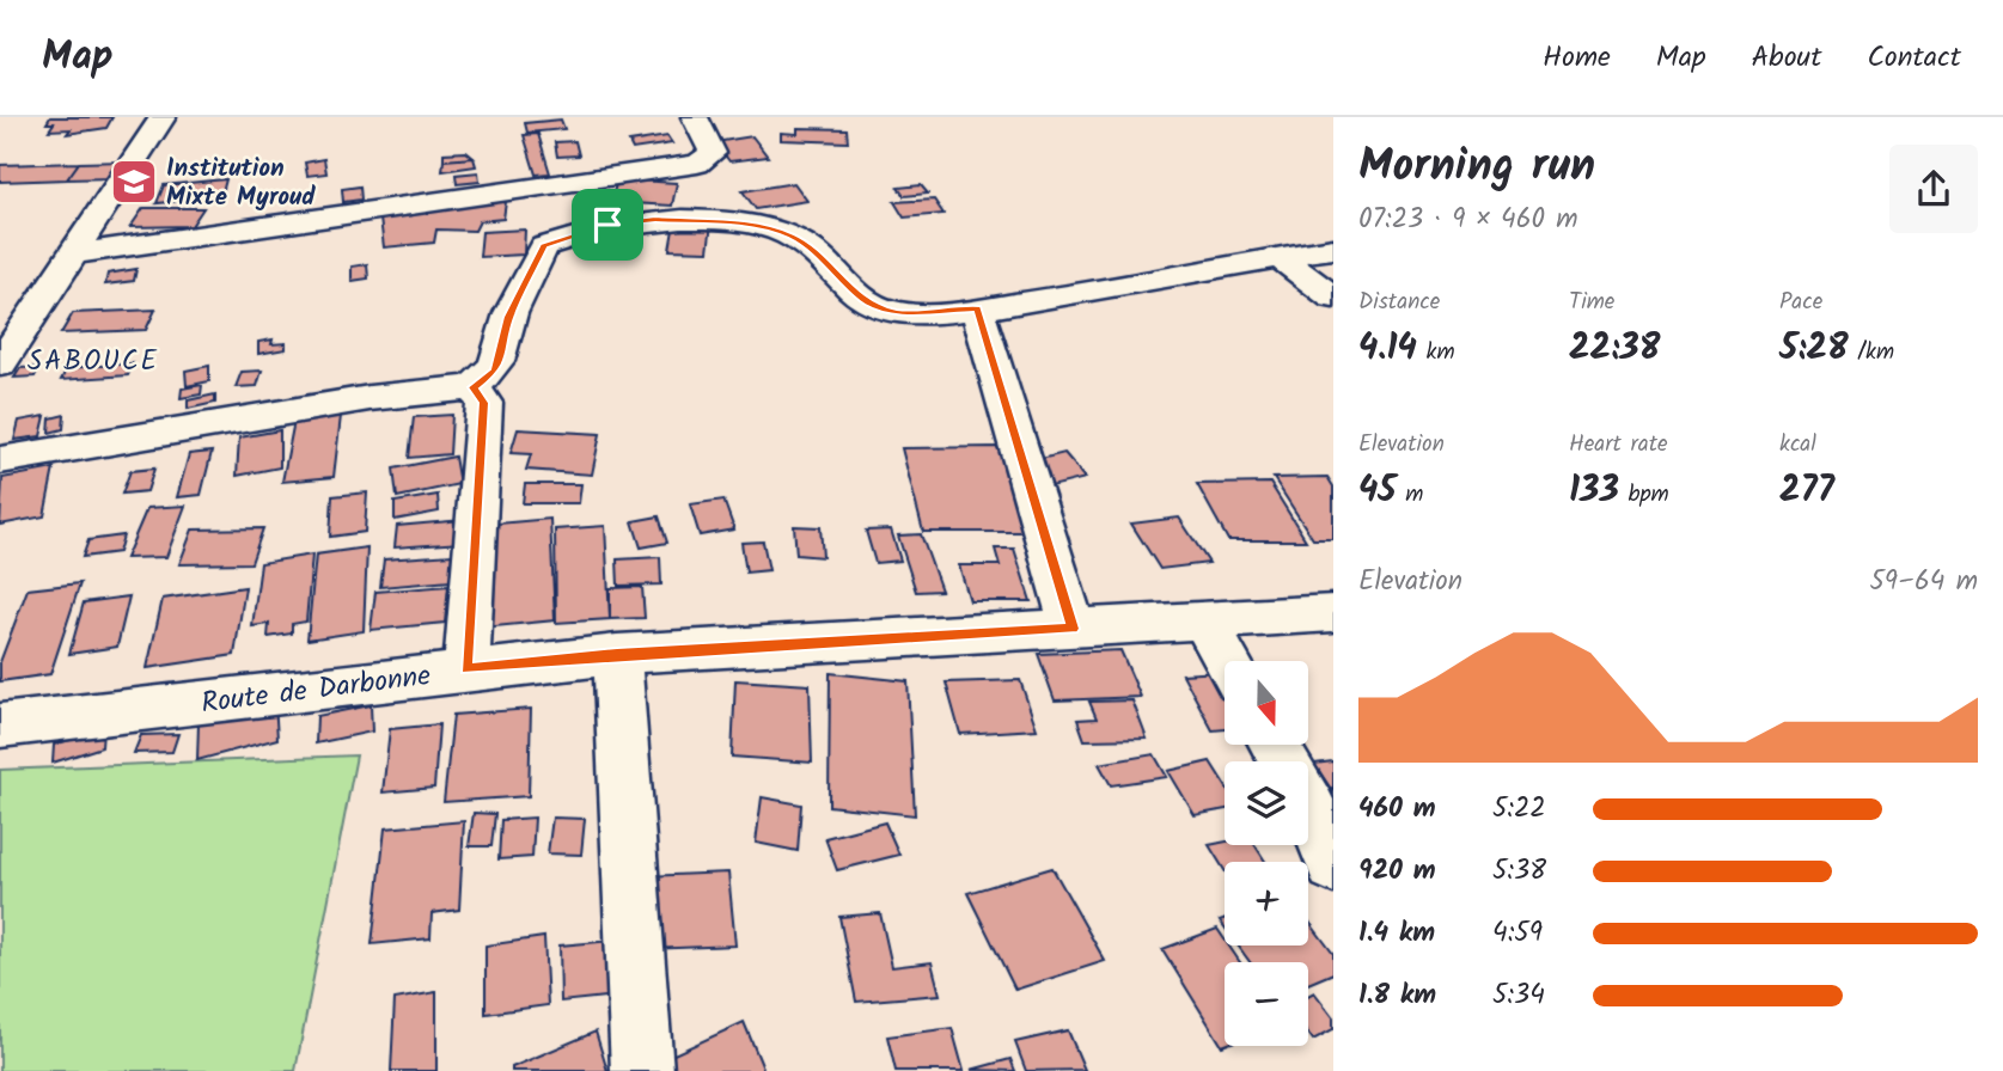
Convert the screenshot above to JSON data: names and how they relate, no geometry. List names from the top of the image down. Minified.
{"streets":{"street":["Route de Darbonne"]},"districts":["SABOUCE"],"places":{"school or university":["Institution Mixte Myroud"]},"north":"bottom","page":{"header":"Map","nav":["Home","Map","About","Contact"],"heading":["Morning run","07:23 · 9 × 460 m"],"stats":[["Distance","4.14 km"],["Time","22:38"],["Pace","5:28 /km"],["Elevation","45 m"],["Heart rate","133 bpm"],["kcal","277"]],"chart":["Elevation","59–64 m"],"map_buttons":["+","−"],"list":[{"name":"460 m","note":"5:22"},{"name":"920 m","note":"5:38"},{"name":"1.4 km","note":"4:59"},{"name":"1.8 km","note":"5:34"}]}}
